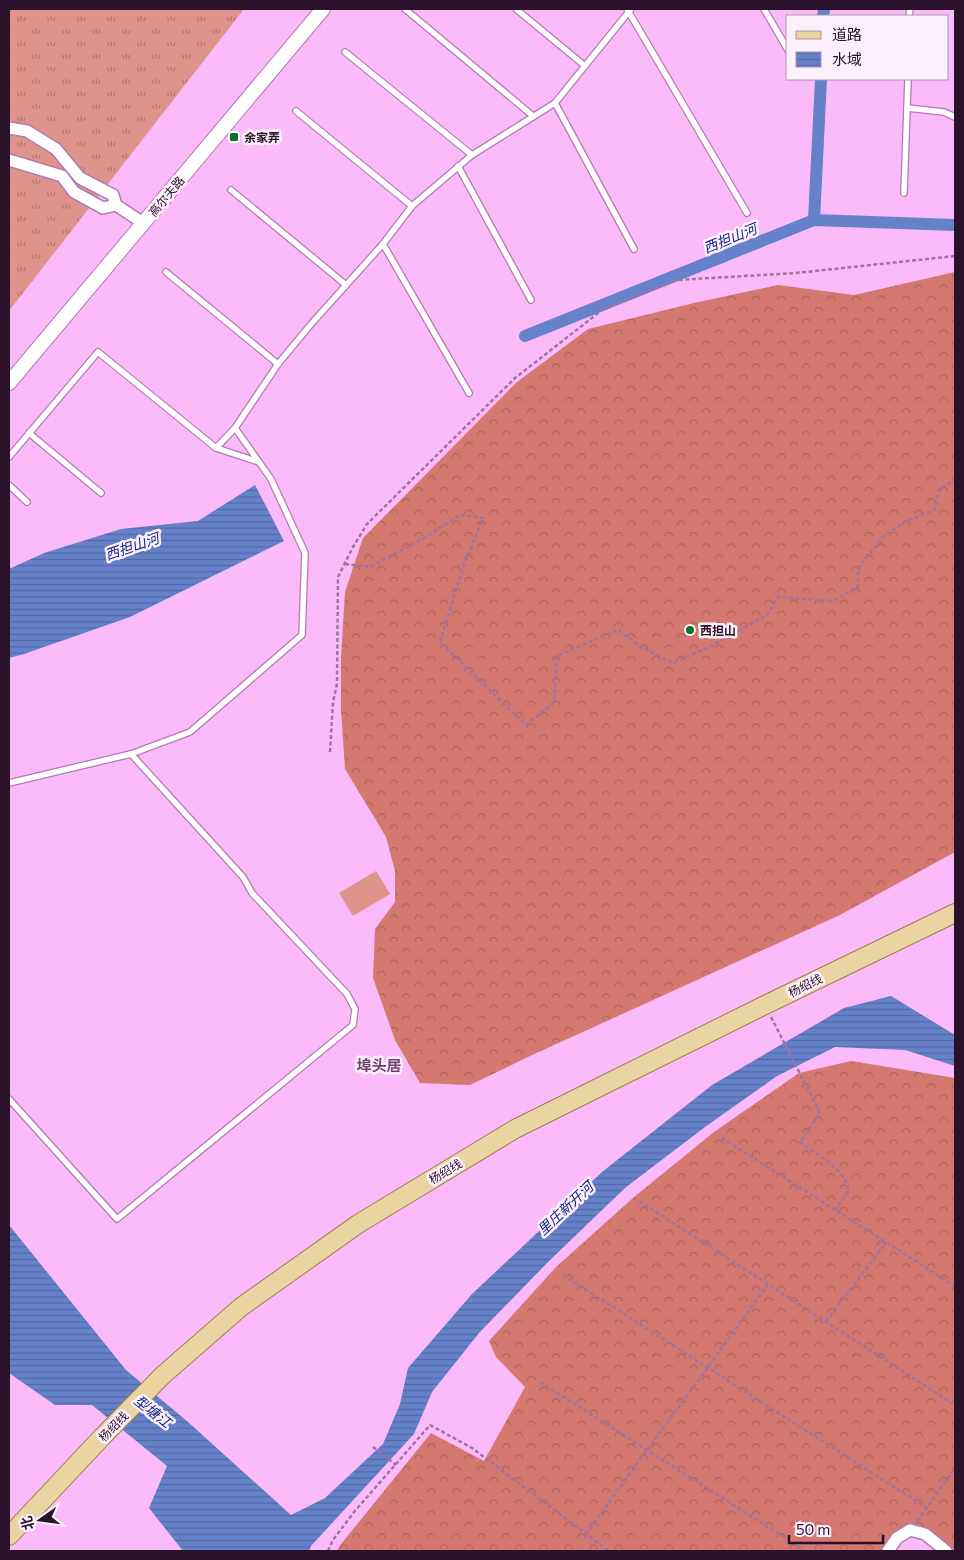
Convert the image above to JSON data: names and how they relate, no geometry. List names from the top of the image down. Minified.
{"streets":{"main road":["杨绍线"],"street":["高尔夫路"]},"districts":["埠头居"],"water":["西担山河","里庄新开河","型塘江"],"places":{"transit":["余家弄"],"other":["西担山"]},"legend":["道路","水域"],"scale_bar":"50 m","north":"left"}
